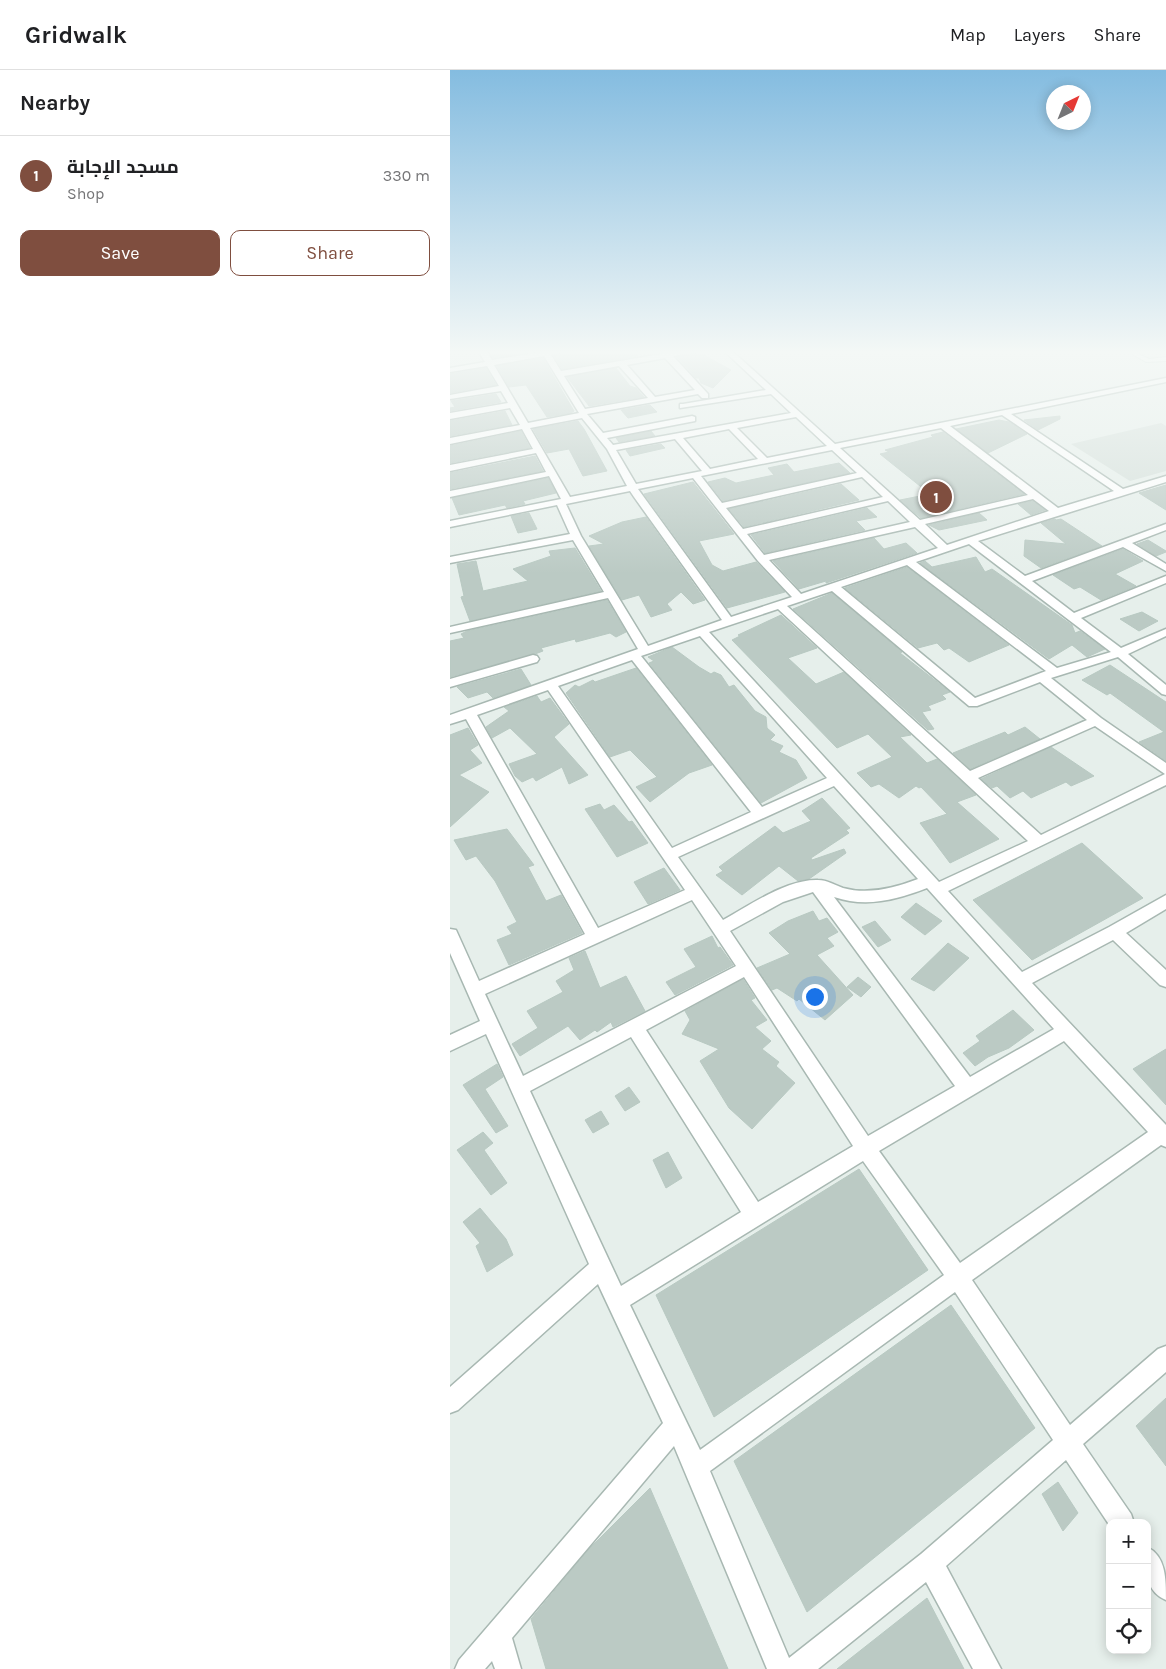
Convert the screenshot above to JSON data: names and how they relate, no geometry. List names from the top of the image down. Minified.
{"north":"top right","page":{"header":"Gridwalk","nav":["Map","Layers","Share"],"heading":"Nearby","list":[{"mark":"1","name":"مسجد الإجابة","note":"Shop","value":"330 m"}],"buttons":["Save","Share"],"pins":"1","map_buttons":["+","−"]}}
